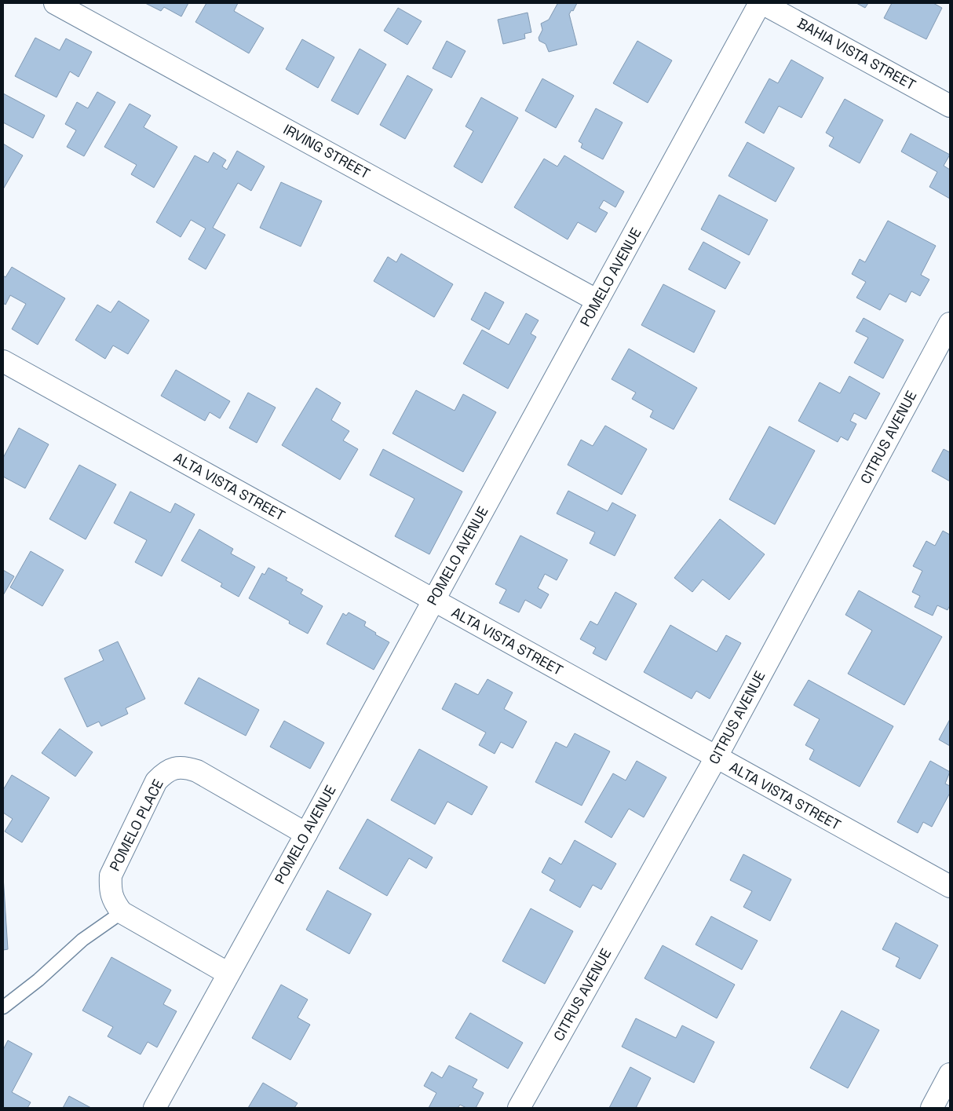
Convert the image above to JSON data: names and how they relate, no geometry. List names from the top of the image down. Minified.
{"streets":{"street":["BAHIA VISTA STREET","IRVING STREET","POMELO AVENUE","CITRUS AVENUE","ALTA VISTA STREET","POMELO PLACE"]},"crossings":[["BAHIA VISTA STREET","POMELO AVENUE"],["IRVING STREET","POMELO AVENUE"],["POMELO AVENUE","ALTA VISTA STREET"],["POMELO AVENUE","POMELO PLACE"],["CITRUS AVENUE","ALTA VISTA STREET"]]}
